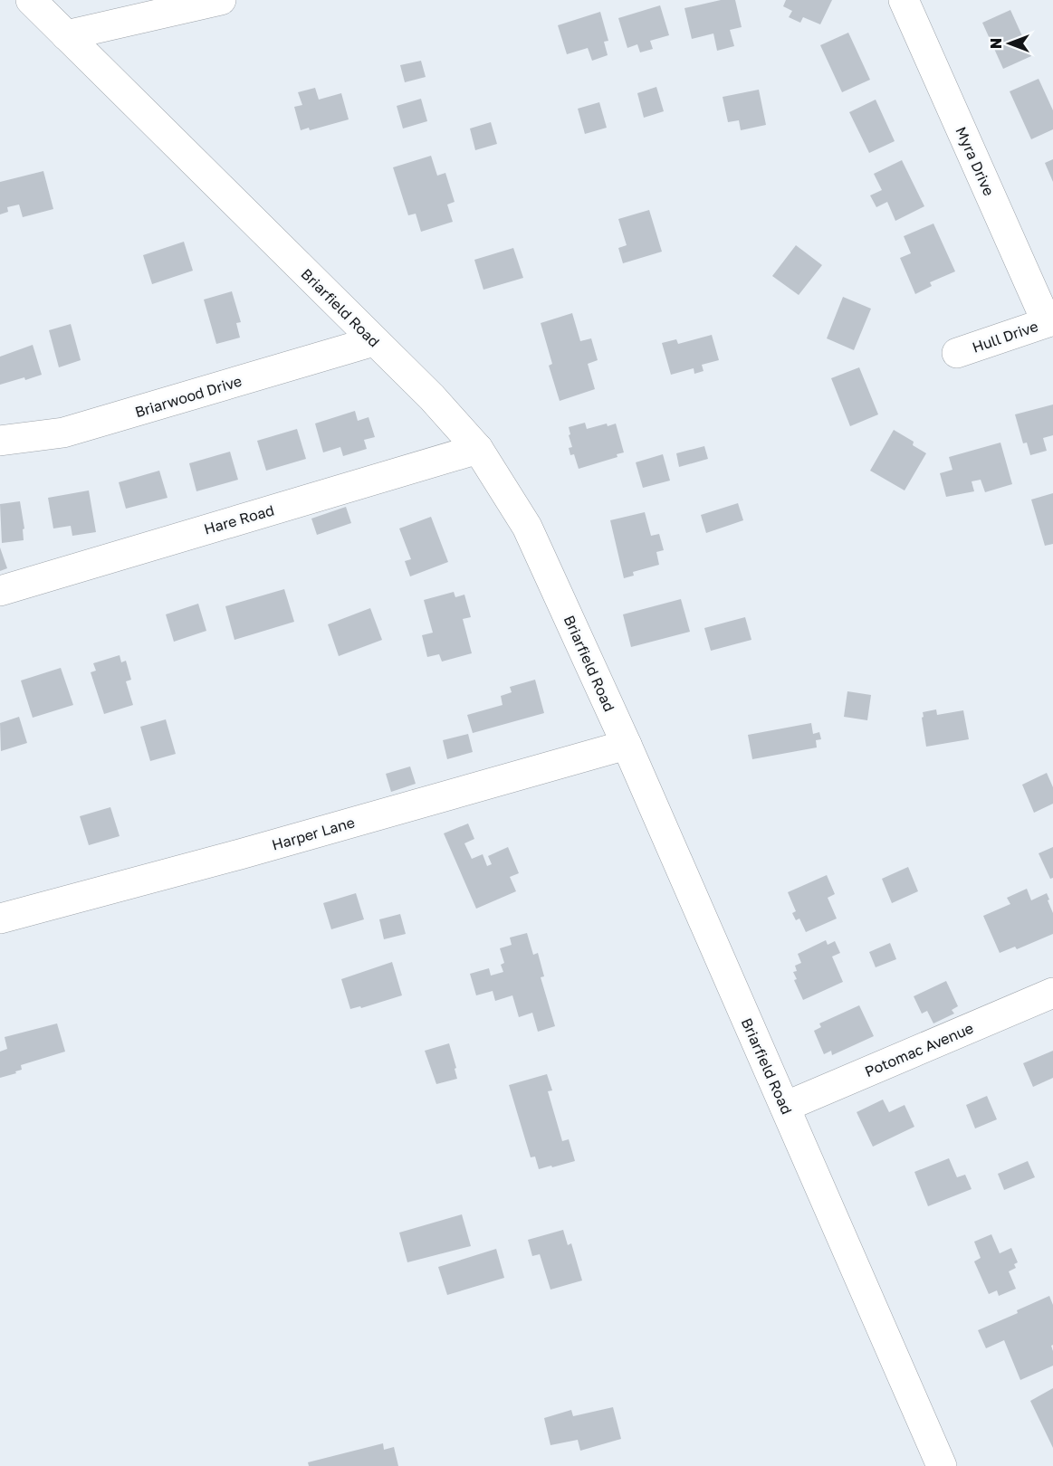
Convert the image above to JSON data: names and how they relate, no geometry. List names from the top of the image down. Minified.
{"streets":{"main road":["Myra Drive","Briarfield Road","Hull Drive","Briarwood Drive","Hare Road","Harper Lane","Potomac Avenue"]},"crossings":[["Myra Drive","Hull Drive"],["Briarfield Road","Briarwood Drive"],["Briarfield Road","Hare Road"],["Briarfield Road","Harper Lane"],["Briarfield Road","Potomac Avenue"]],"north":"left"}
